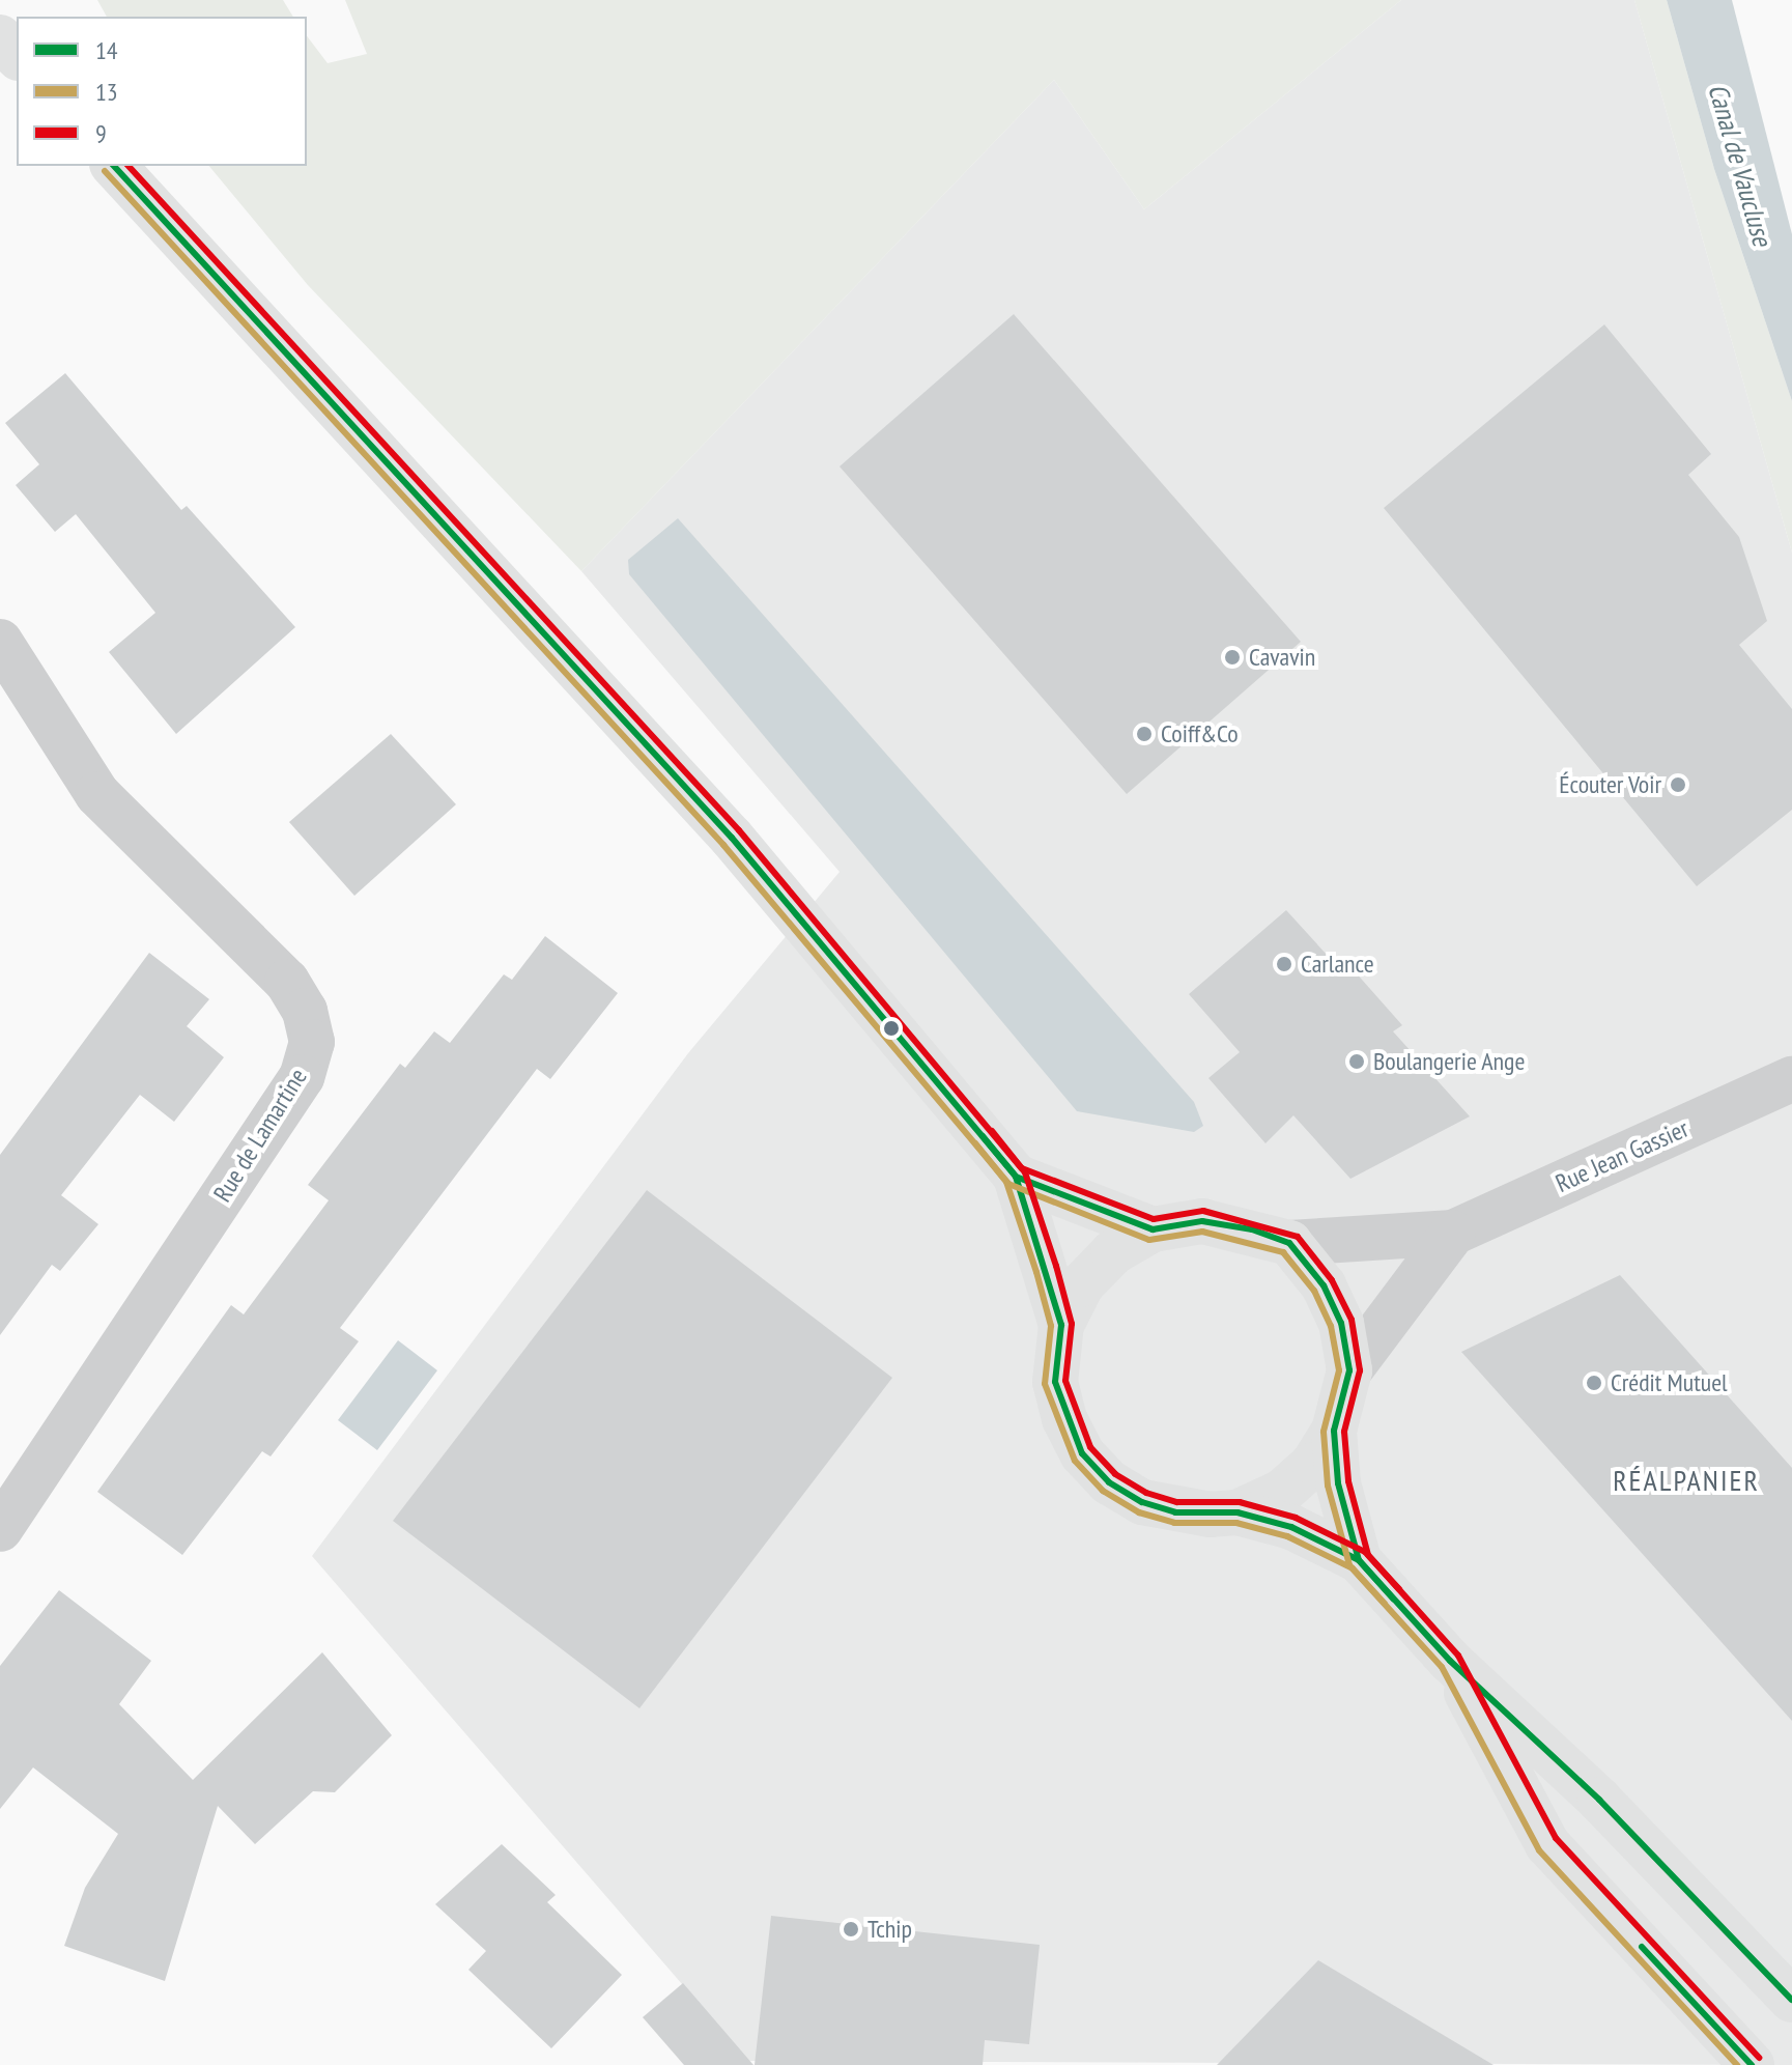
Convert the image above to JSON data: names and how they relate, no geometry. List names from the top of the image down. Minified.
{"streets":{"street":["Rue de Lamartine","Rue Jean Gassier"]},"districts":["RÉALPANIER"],"water":["Canal de Vaucluse"],"places":["Cavavin","Coiff&Co","Écouter Voir","Carlance","Boulangerie Ange","Crédit Mutuel","Tchip"],"lines":["transit line 14","transit line 9","transit line 13"],"legend":["14","13","9"]}
